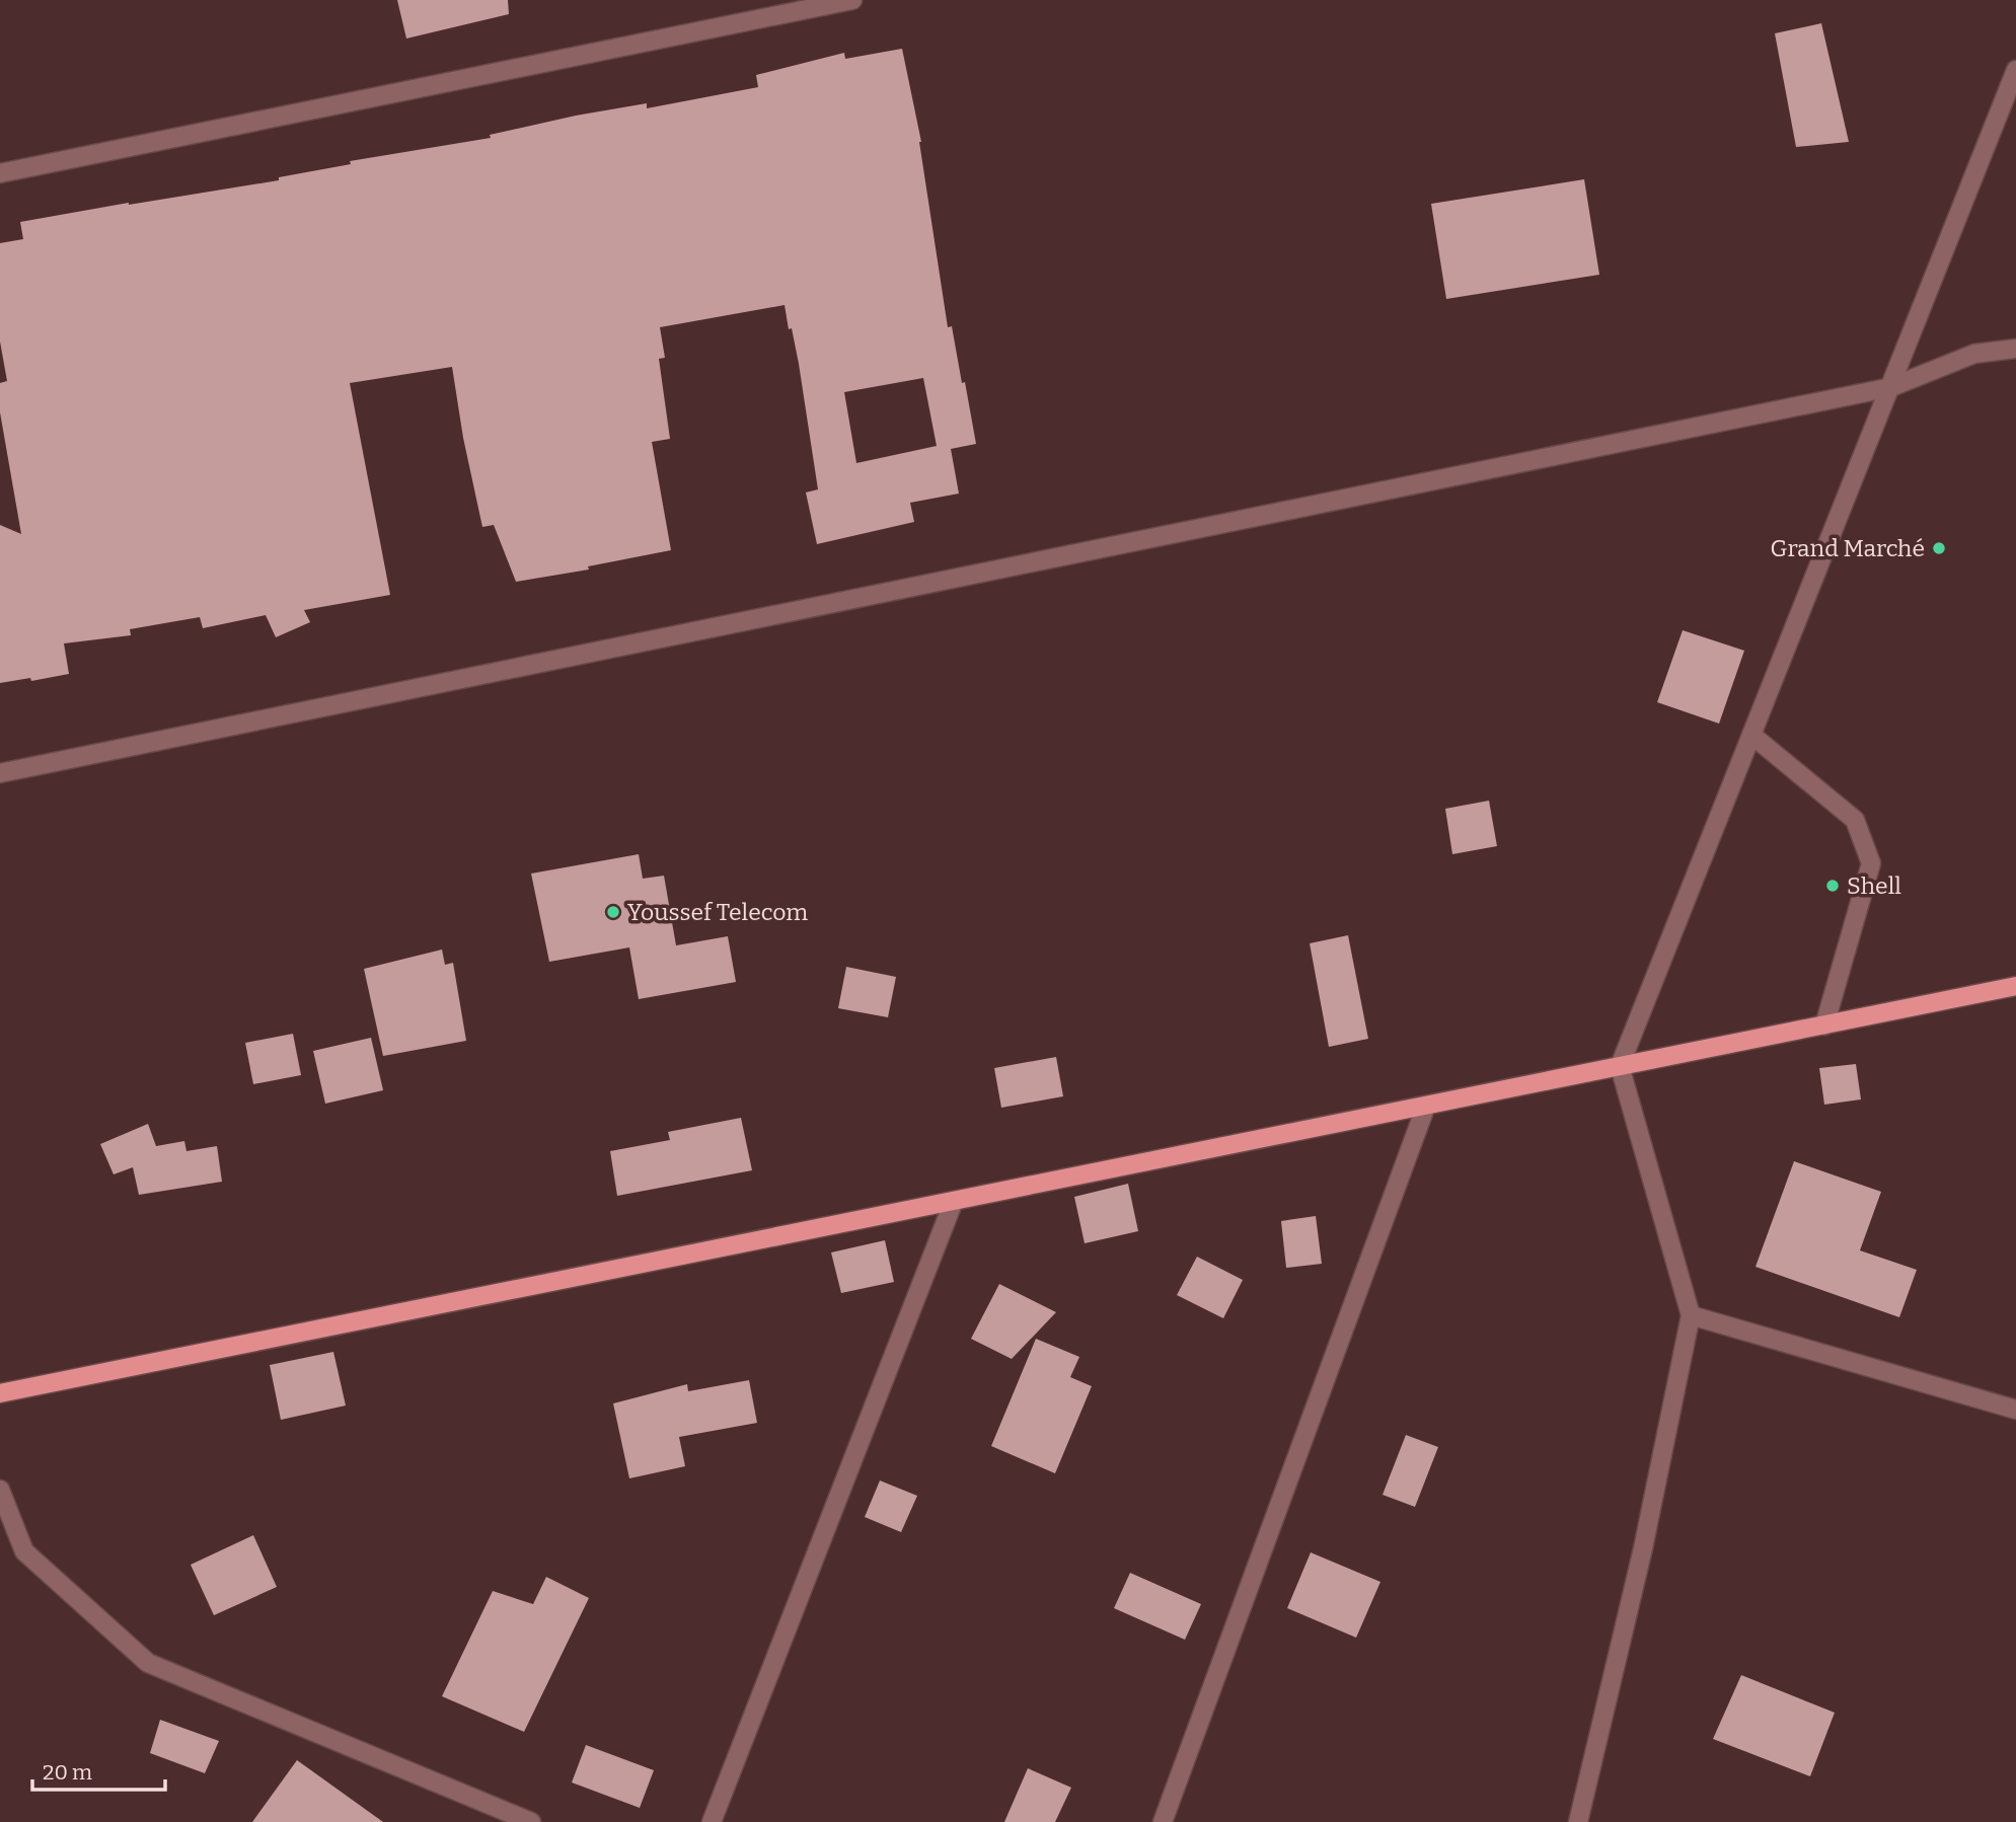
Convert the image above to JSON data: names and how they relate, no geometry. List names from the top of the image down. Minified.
{"places":["Grand Marché","Shell","Youssef Telecom"],"scale_bar":"20 m"}
